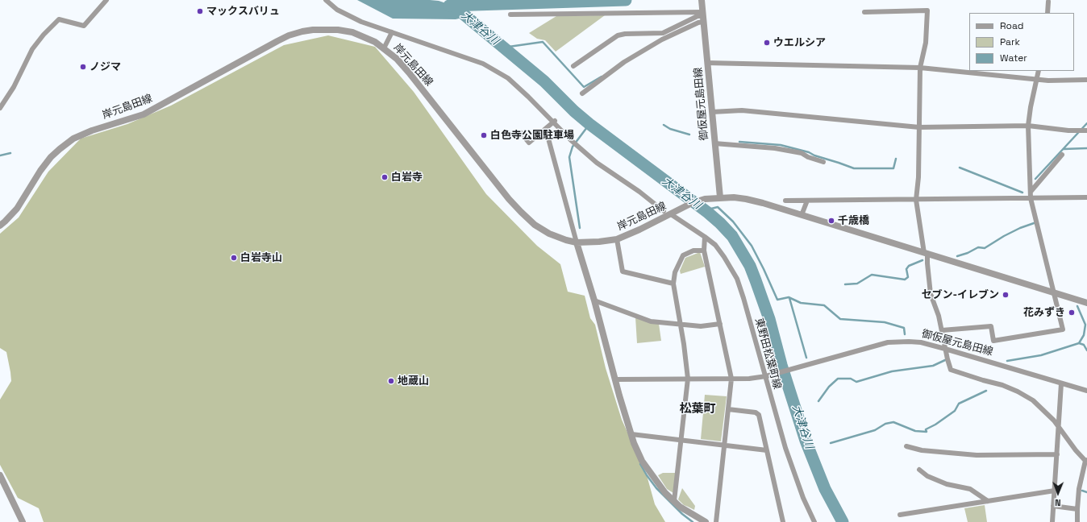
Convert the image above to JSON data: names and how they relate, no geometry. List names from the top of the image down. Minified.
{"streets":{"street":["岸元島田線","御仮屋元島田線","東野田松葉町線"]},"crossings":[["岸元島田線","御仮屋元島田線"],["岸元島田線","東野田松葉町線"],["御仮屋元島田線","東野田松葉町線"]],"districts":["松葉町"],"water":["大津谷川"],"places":["マックスバリュ","ウエルシア","ノジマ","白色寺公園駐車場","白岩寺","千歳橋","白岩寺山","セブン-イレブン","花みずき","地蔵山"],"legend":["Road","Park","Water"],"north":"bottom"}
